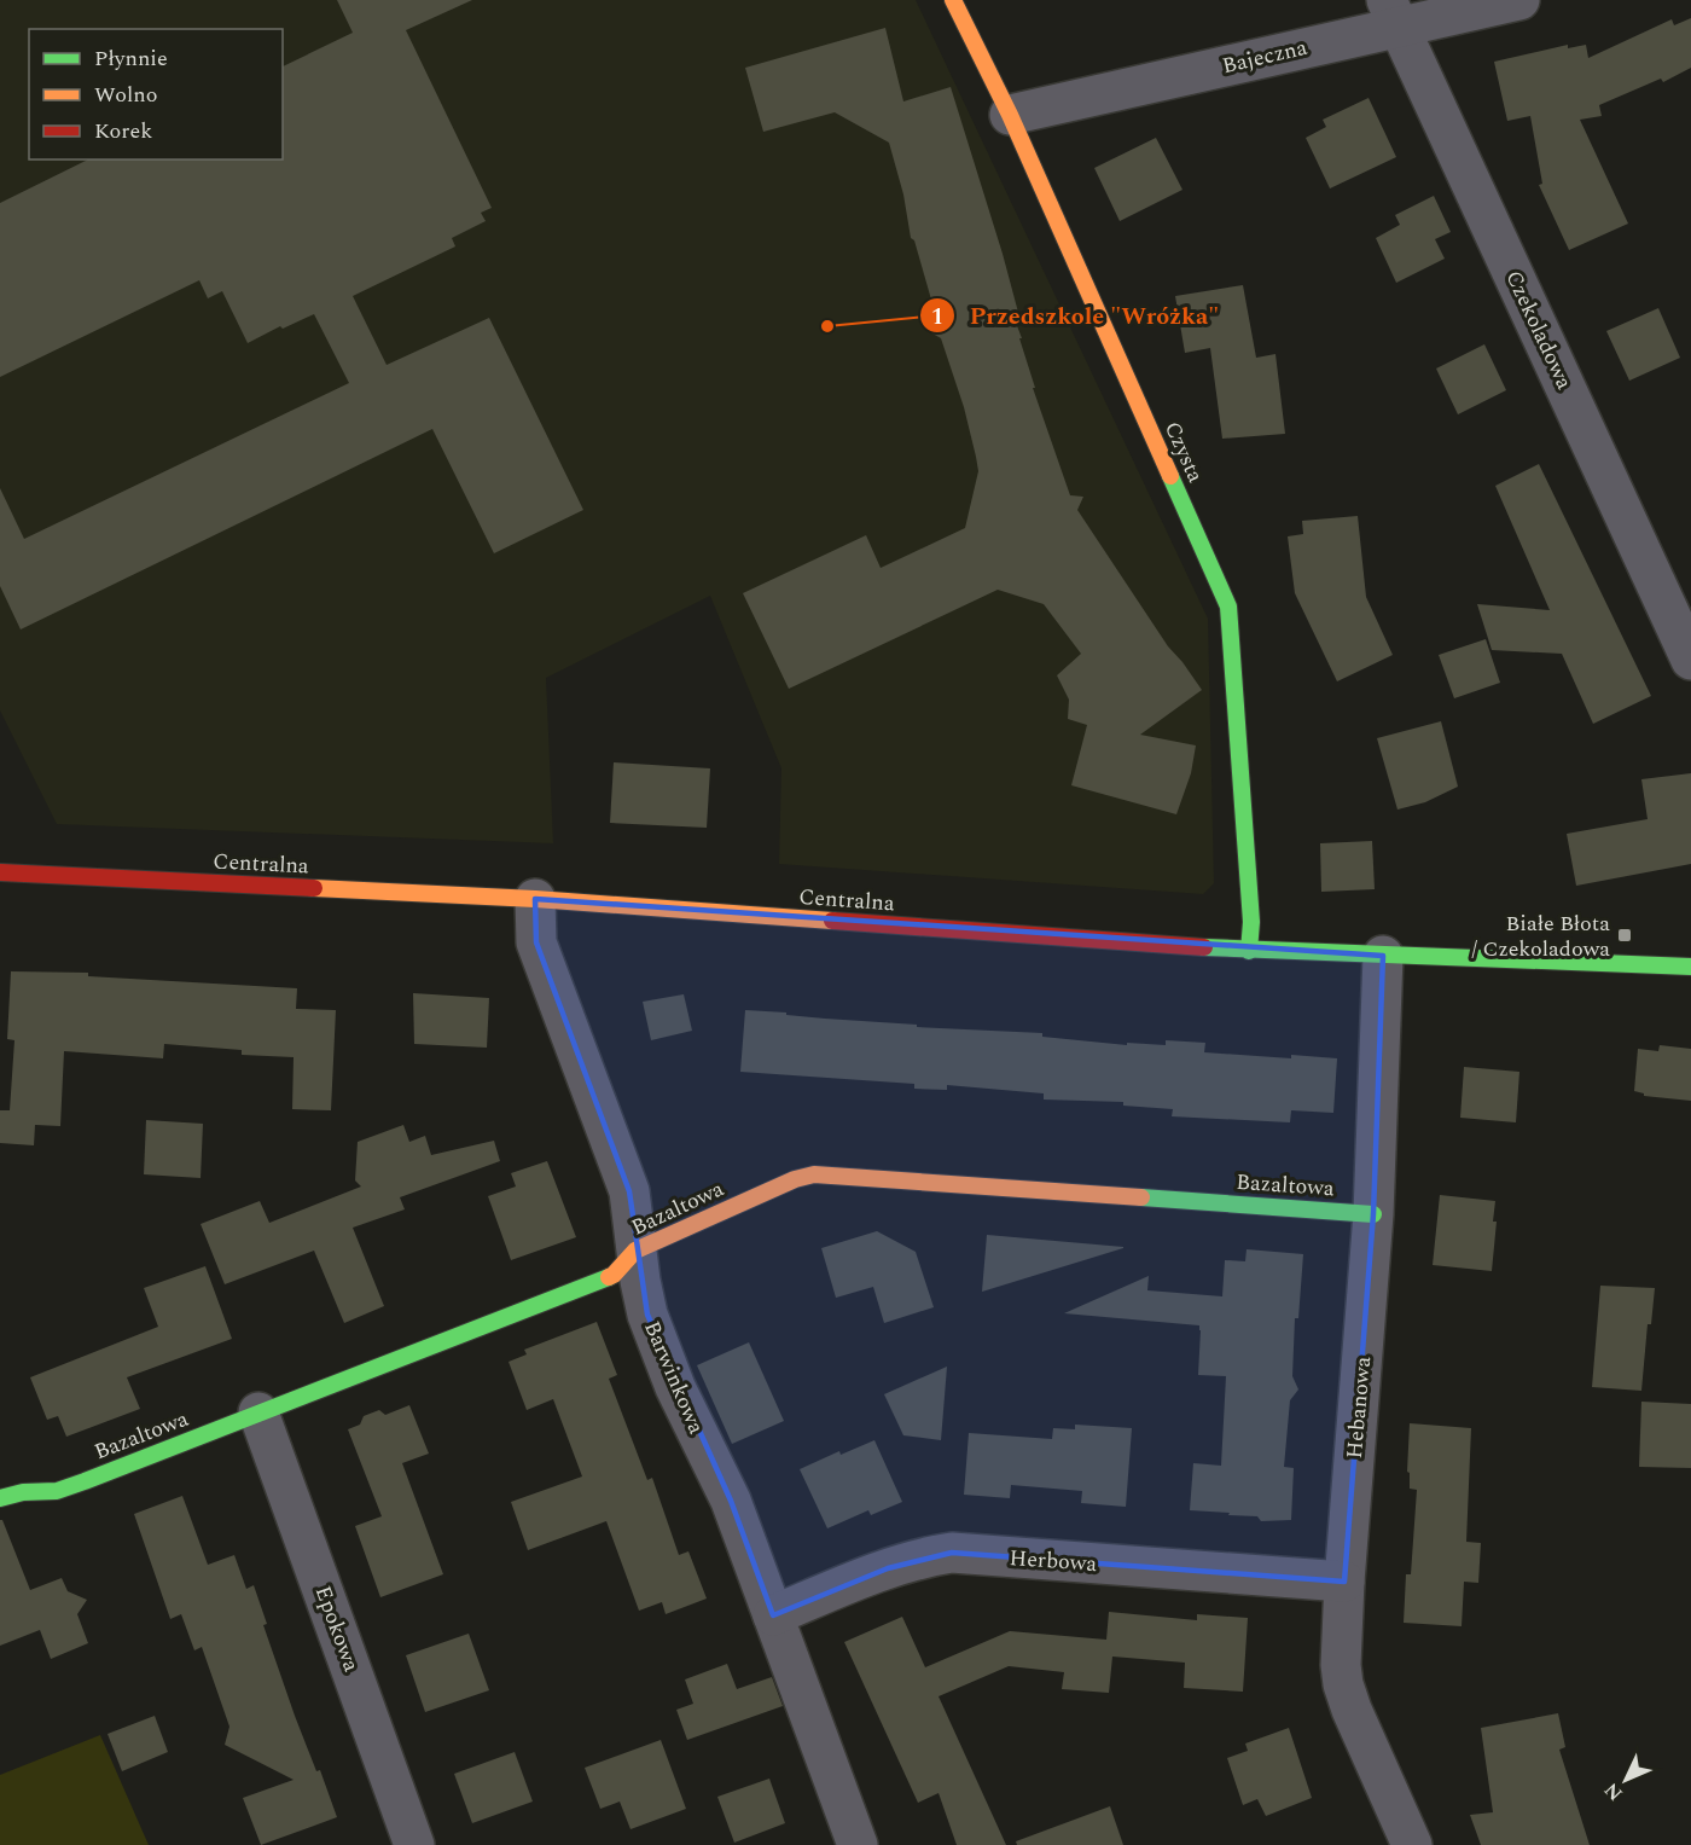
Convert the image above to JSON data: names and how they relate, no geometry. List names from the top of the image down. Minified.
{"streets":{"street":["Bajeczna","Czekoladowa","Czysta","Centralna","Bazaltowa","Barwinkowa","Hebanowa","Herbowa","Epokowa"]},"crossings":[["Bajeczna","Czekoladowa"],["Bajeczna","Czysta"],["Czysta","Centralna"],["Centralna","Barwinkowa"],["Centralna","Hebanowa"],["Bazaltowa","Barwinkowa"],["Bazaltowa","Hebanowa"],["Bazaltowa","Epokowa"],["Barwinkowa","Herbowa"],["Hebanowa","Herbowa"]],"places":{"other":["Przedszkole \"Wróżka\""],"transit":["Białe Błota / Czekoladowa"]},"legend":["Płynnie","Wolno","Korek"],"north":"bottom left"}
